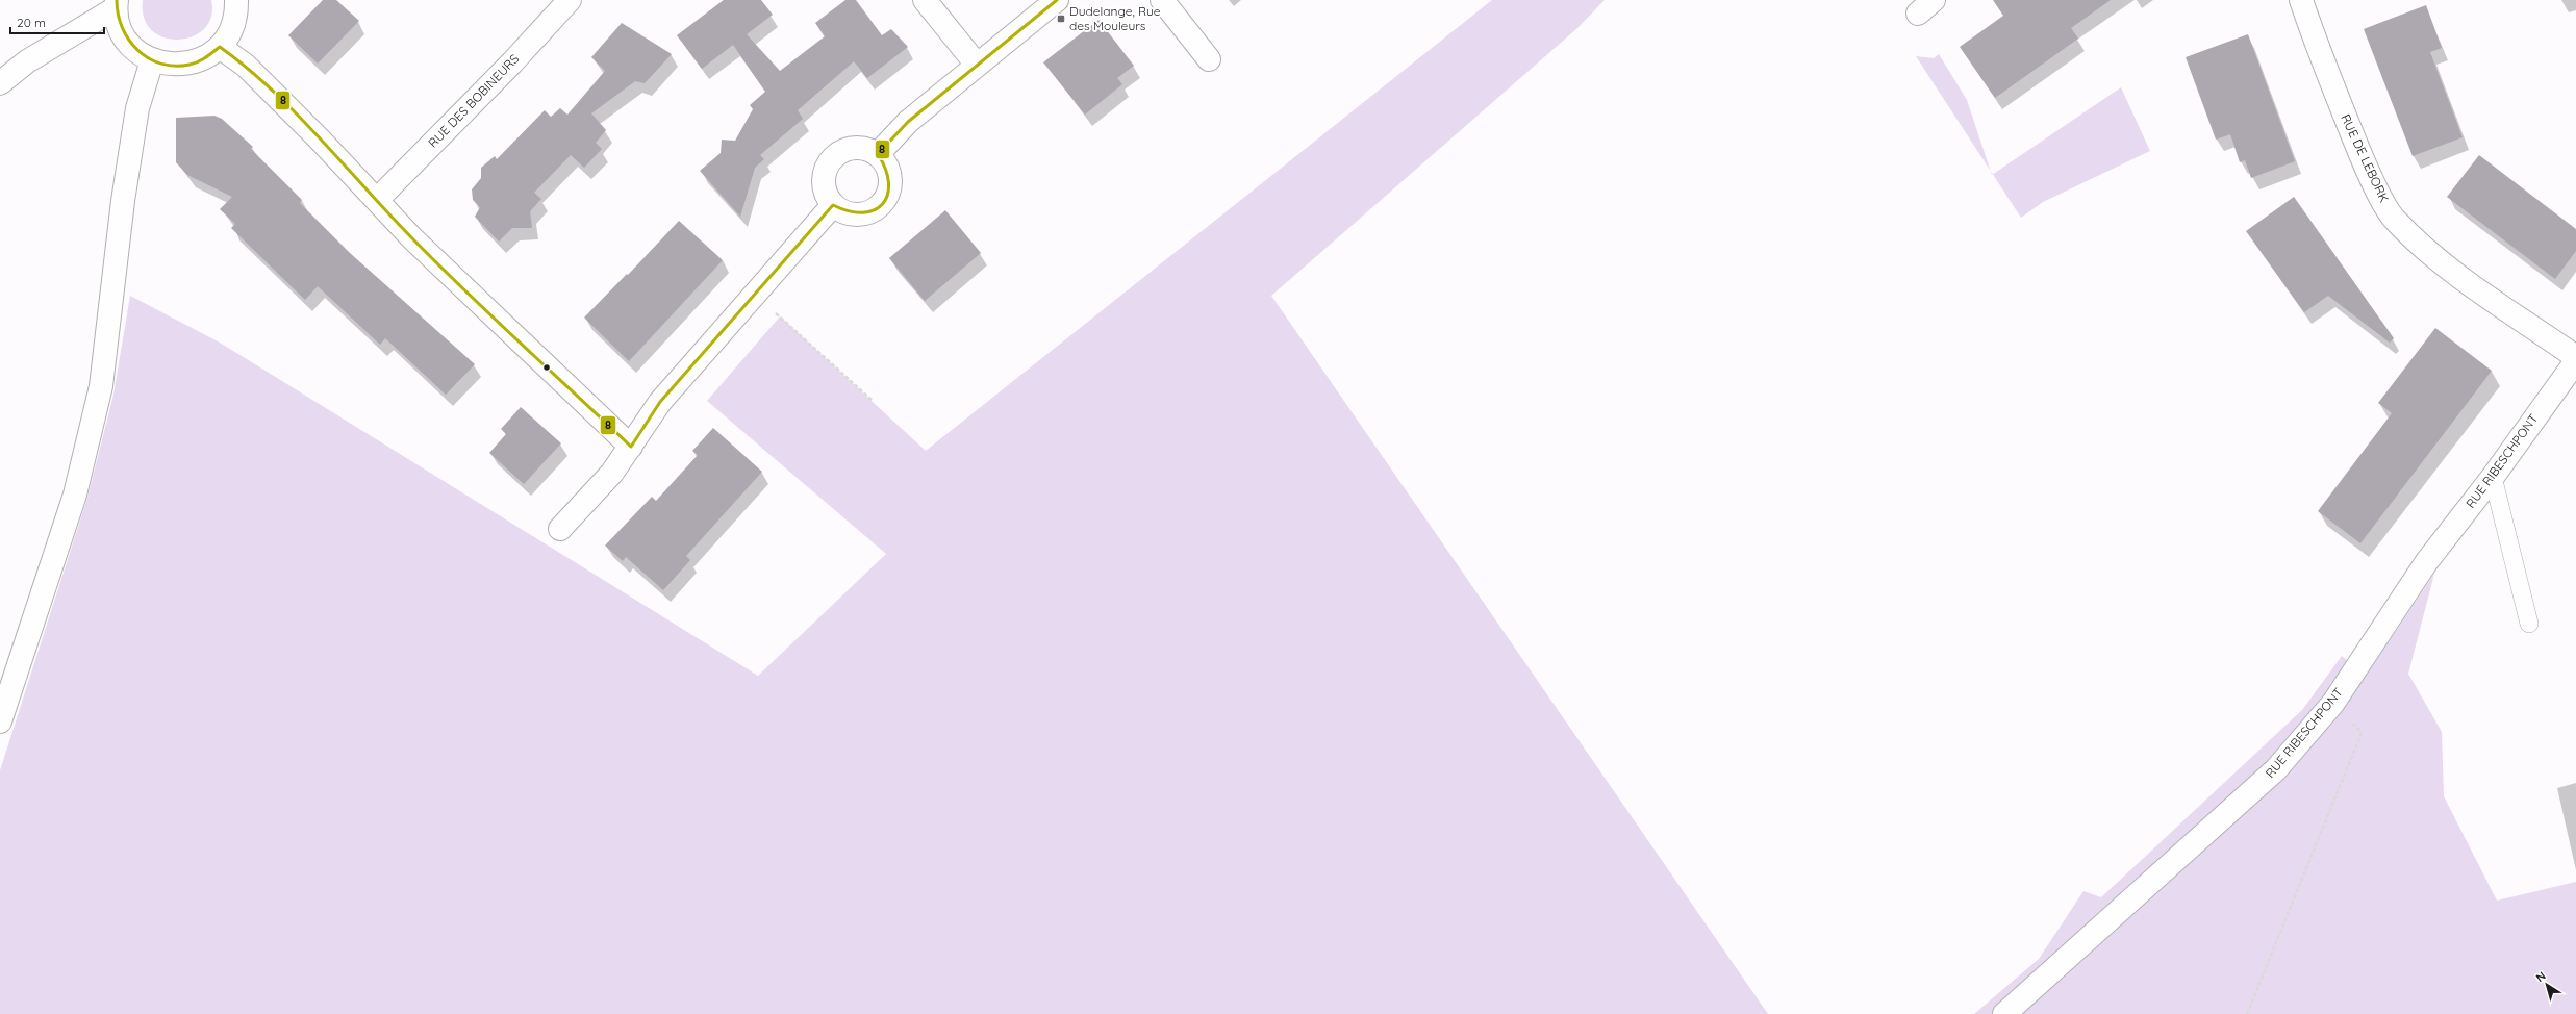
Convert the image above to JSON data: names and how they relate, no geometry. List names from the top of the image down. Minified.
{"streets":{"street":["RUE DES BOBINEURS","RUE DE LEBORK","RUE RIBESCHPONT"]},"places":{"transit":["Dudelange, Rue des Mouleurs"]},"lines":["transit line 8"],"scale_bar":"20 m","north":"top left"}
